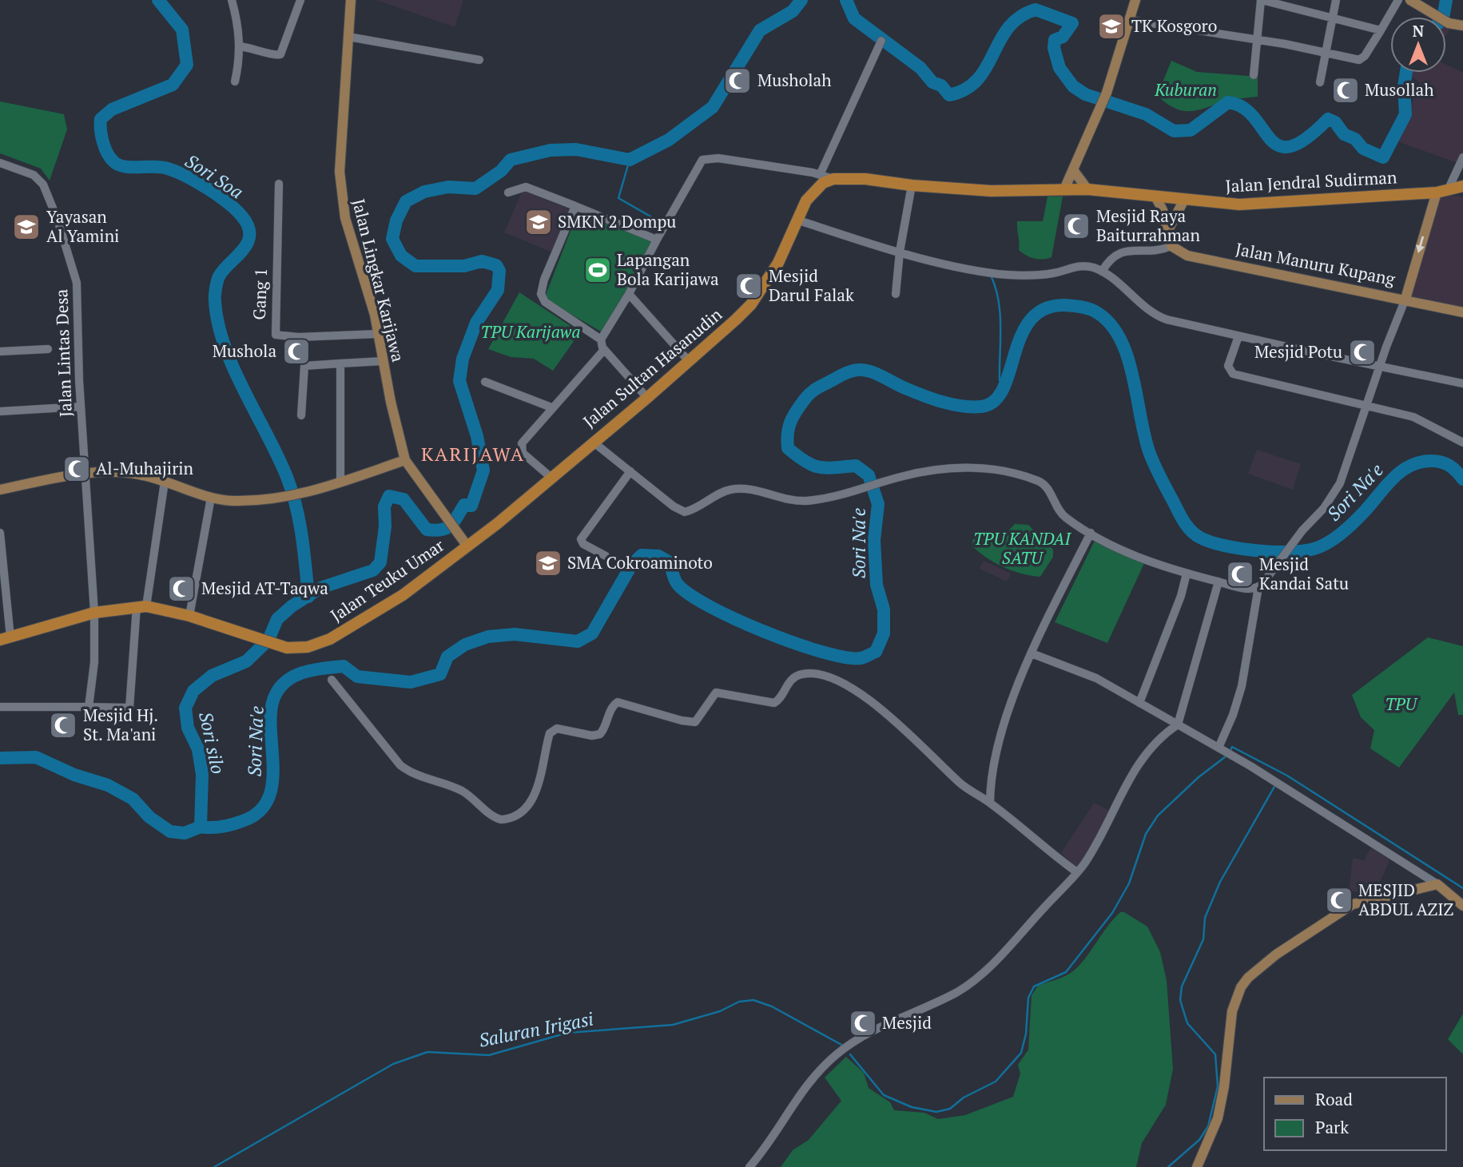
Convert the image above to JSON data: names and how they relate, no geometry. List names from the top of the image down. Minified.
{"streets":{"highway":["Jalan Jendral Sudirman","Jalan Sultan Hasanudin","Jalan Teuku Umar"],"main road":["Jalan Manuru Kupang","Jalan Lingkar Karijawa"],"street":["Gang 1","Jalan Lintas Desa"]},"crossings":[["Jalan Jendral Sudirman","Jalan Manuru Kupang"],["Jalan Jendral Sudirman","Jalan Sultan Hasanudin"],["Jalan Lingkar Karijawa","Gang 1"],["Jalan Lingkar Karijawa","Jalan Sultan Hasanudin"],["Jalan Lingkar Karijawa","Jalan Teuku Umar"],["Jalan Lintas Desa","Jalan Teuku Umar"],["Jalan Sultan Hasanudin","Jalan Teuku Umar"]],"districts":["KARIJAWA"],"water":["Sori Soa","Sori Na'e","Sori silo","Saluran Irigasi"],"parks":["Kuburan","TPU Karijawa","TPU KANDAI SATU","TPU"],"places":{"school or university":["TK Kosgoro","SMKN 2 Dompu","Yayasan Al Yamini","SMA Cokroaminoto"],"mosque":["Musholah","Musollah","Mesjid Raya Baiturrahman","Mesjid Darul Falak","Mushola","Mesjid Potu","Al-Muhajirin","Mesjid Kandai Satu","Mesjid AT-Taqwa","Mesjid Hj. St. Ma'ani","MESJID ABDUL AZIZ","Mesjid"],"sports":["Lapangan Bola Karijawa"]},"legend":["Road","Park"],"north":"top"}
